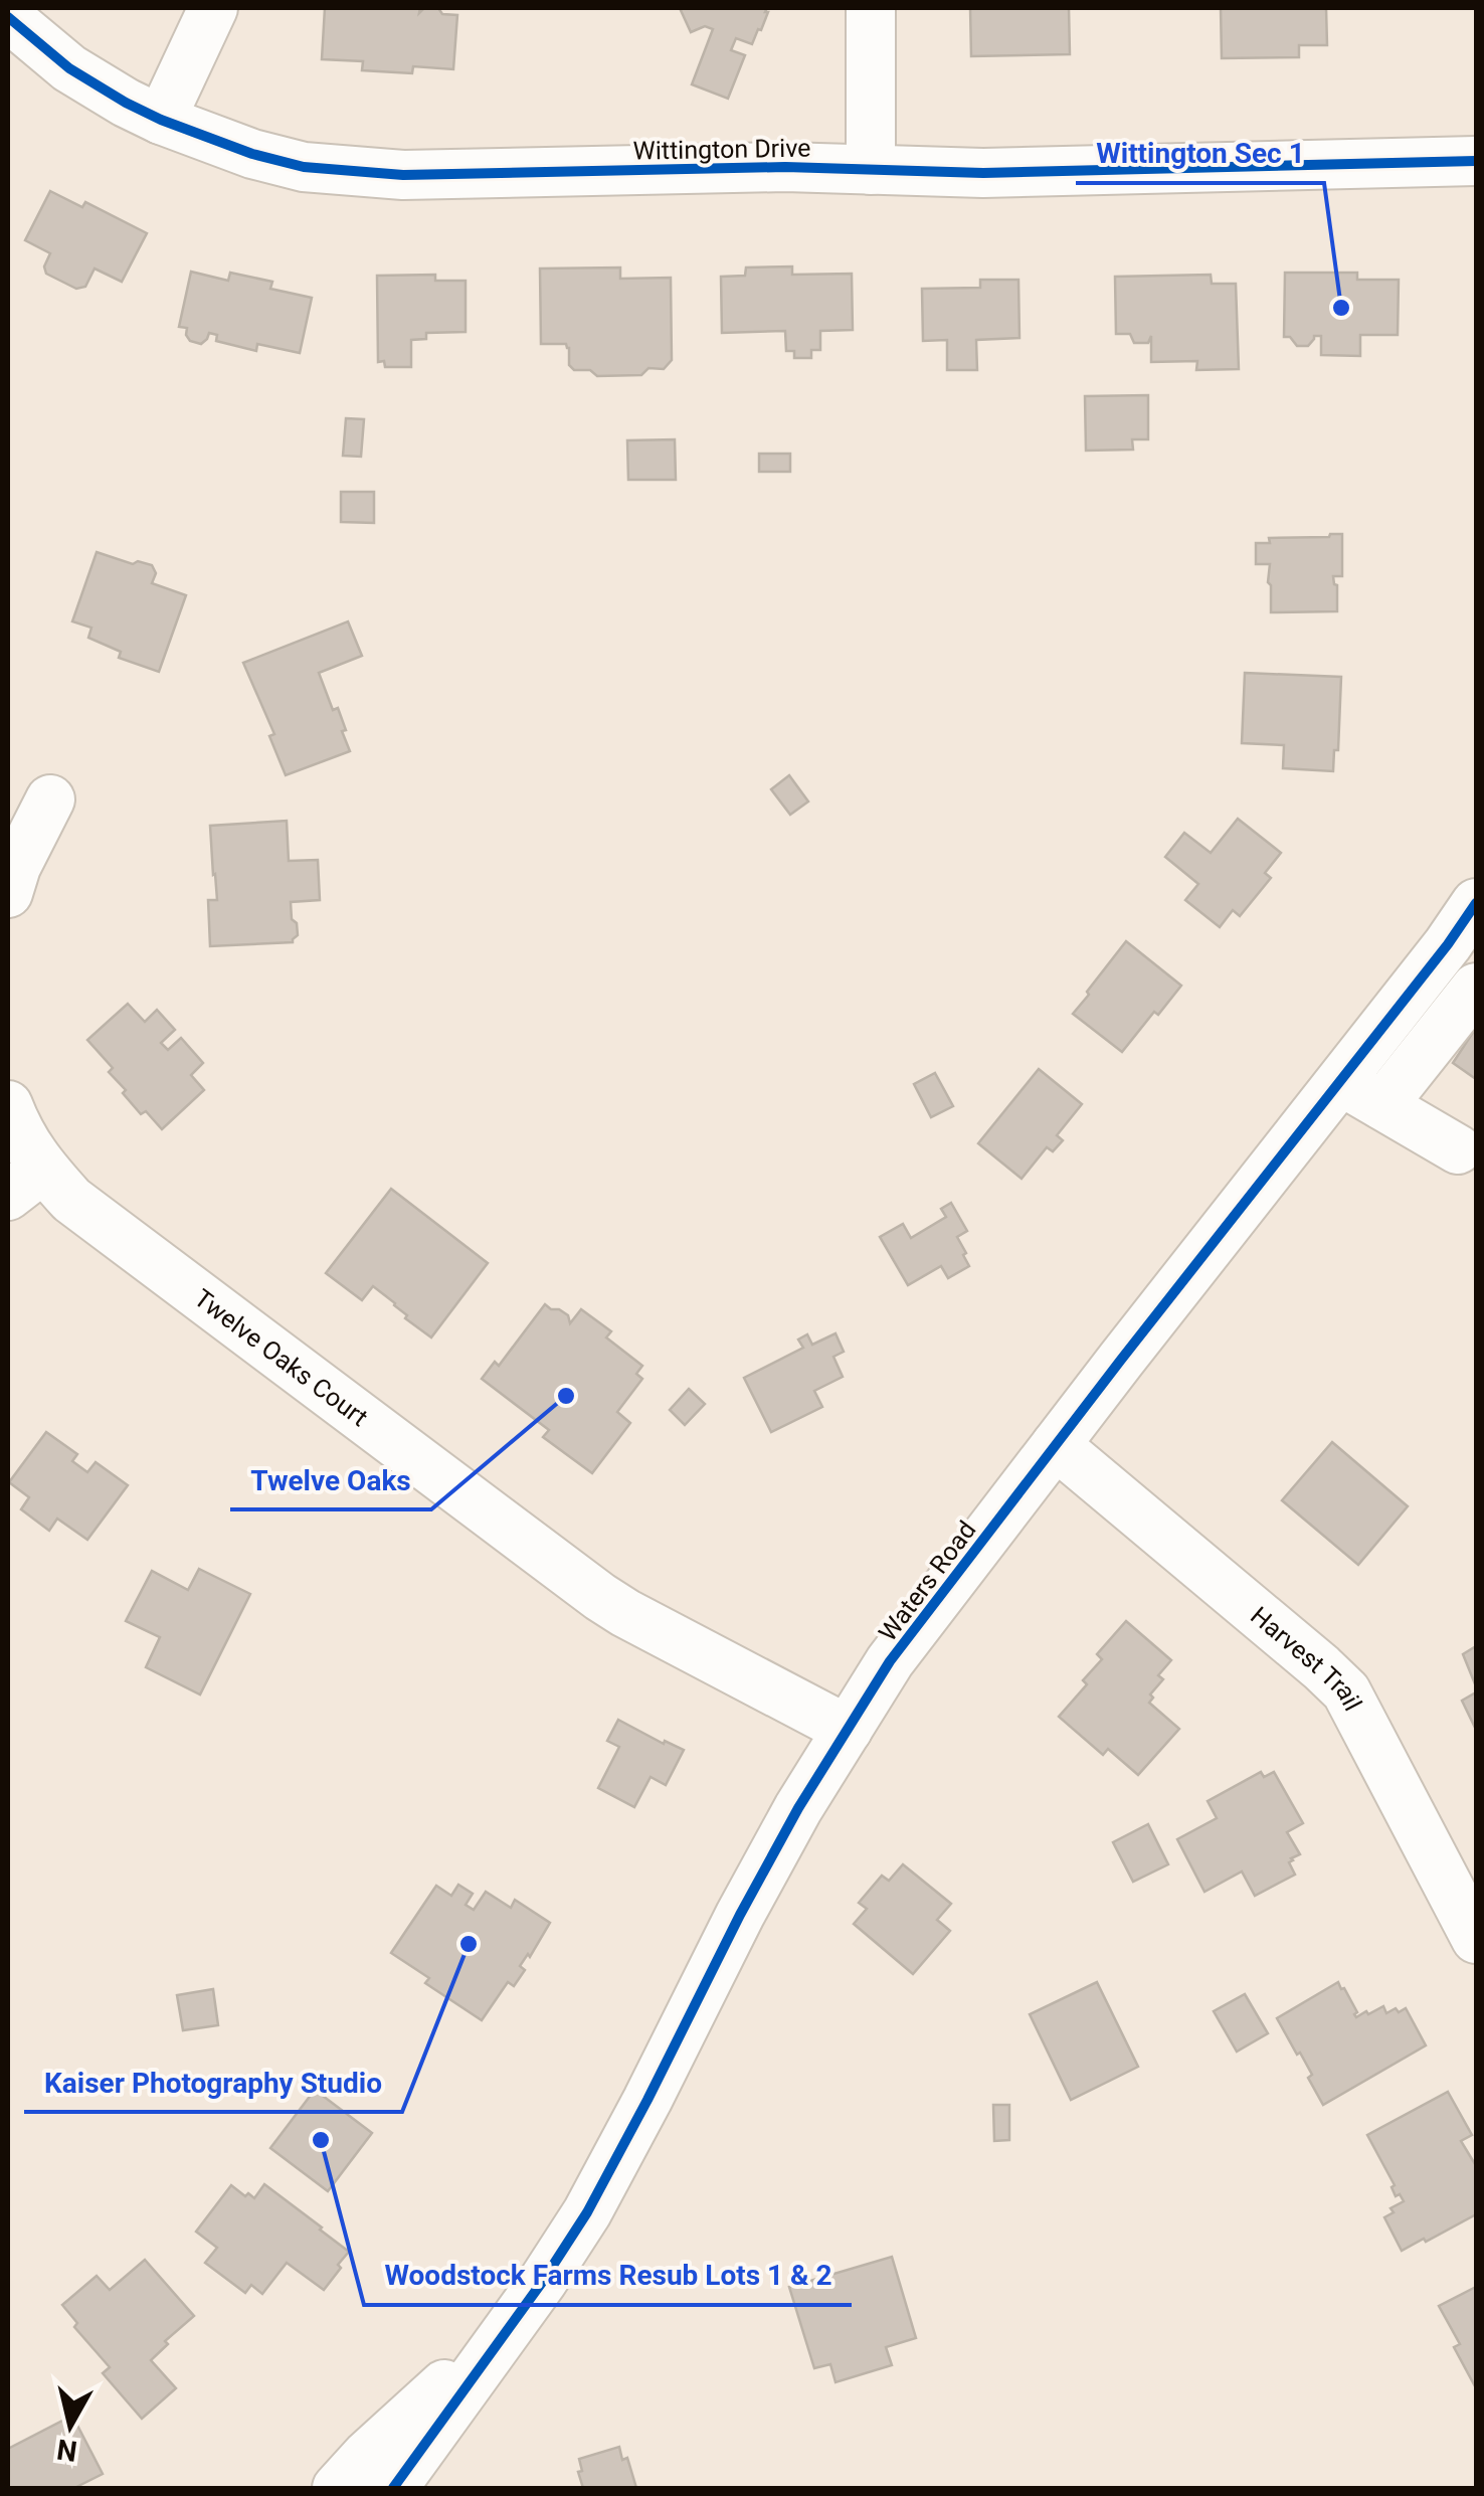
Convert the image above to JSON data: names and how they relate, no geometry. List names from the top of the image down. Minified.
{"streets":{"street":["Wittington Drive","Twelve Oaks Court","Waters Road","Harvest Trail"]},"crossings":[["Twelve Oaks Court","Waters Road"],["Waters Road","Harvest Trail"]],"places":["Wittington Sec 1","Twelve Oaks","Kaiser Photography Studio","Woodstock Farms Resub Lots 1 & 2"],"north":"bottom"}
